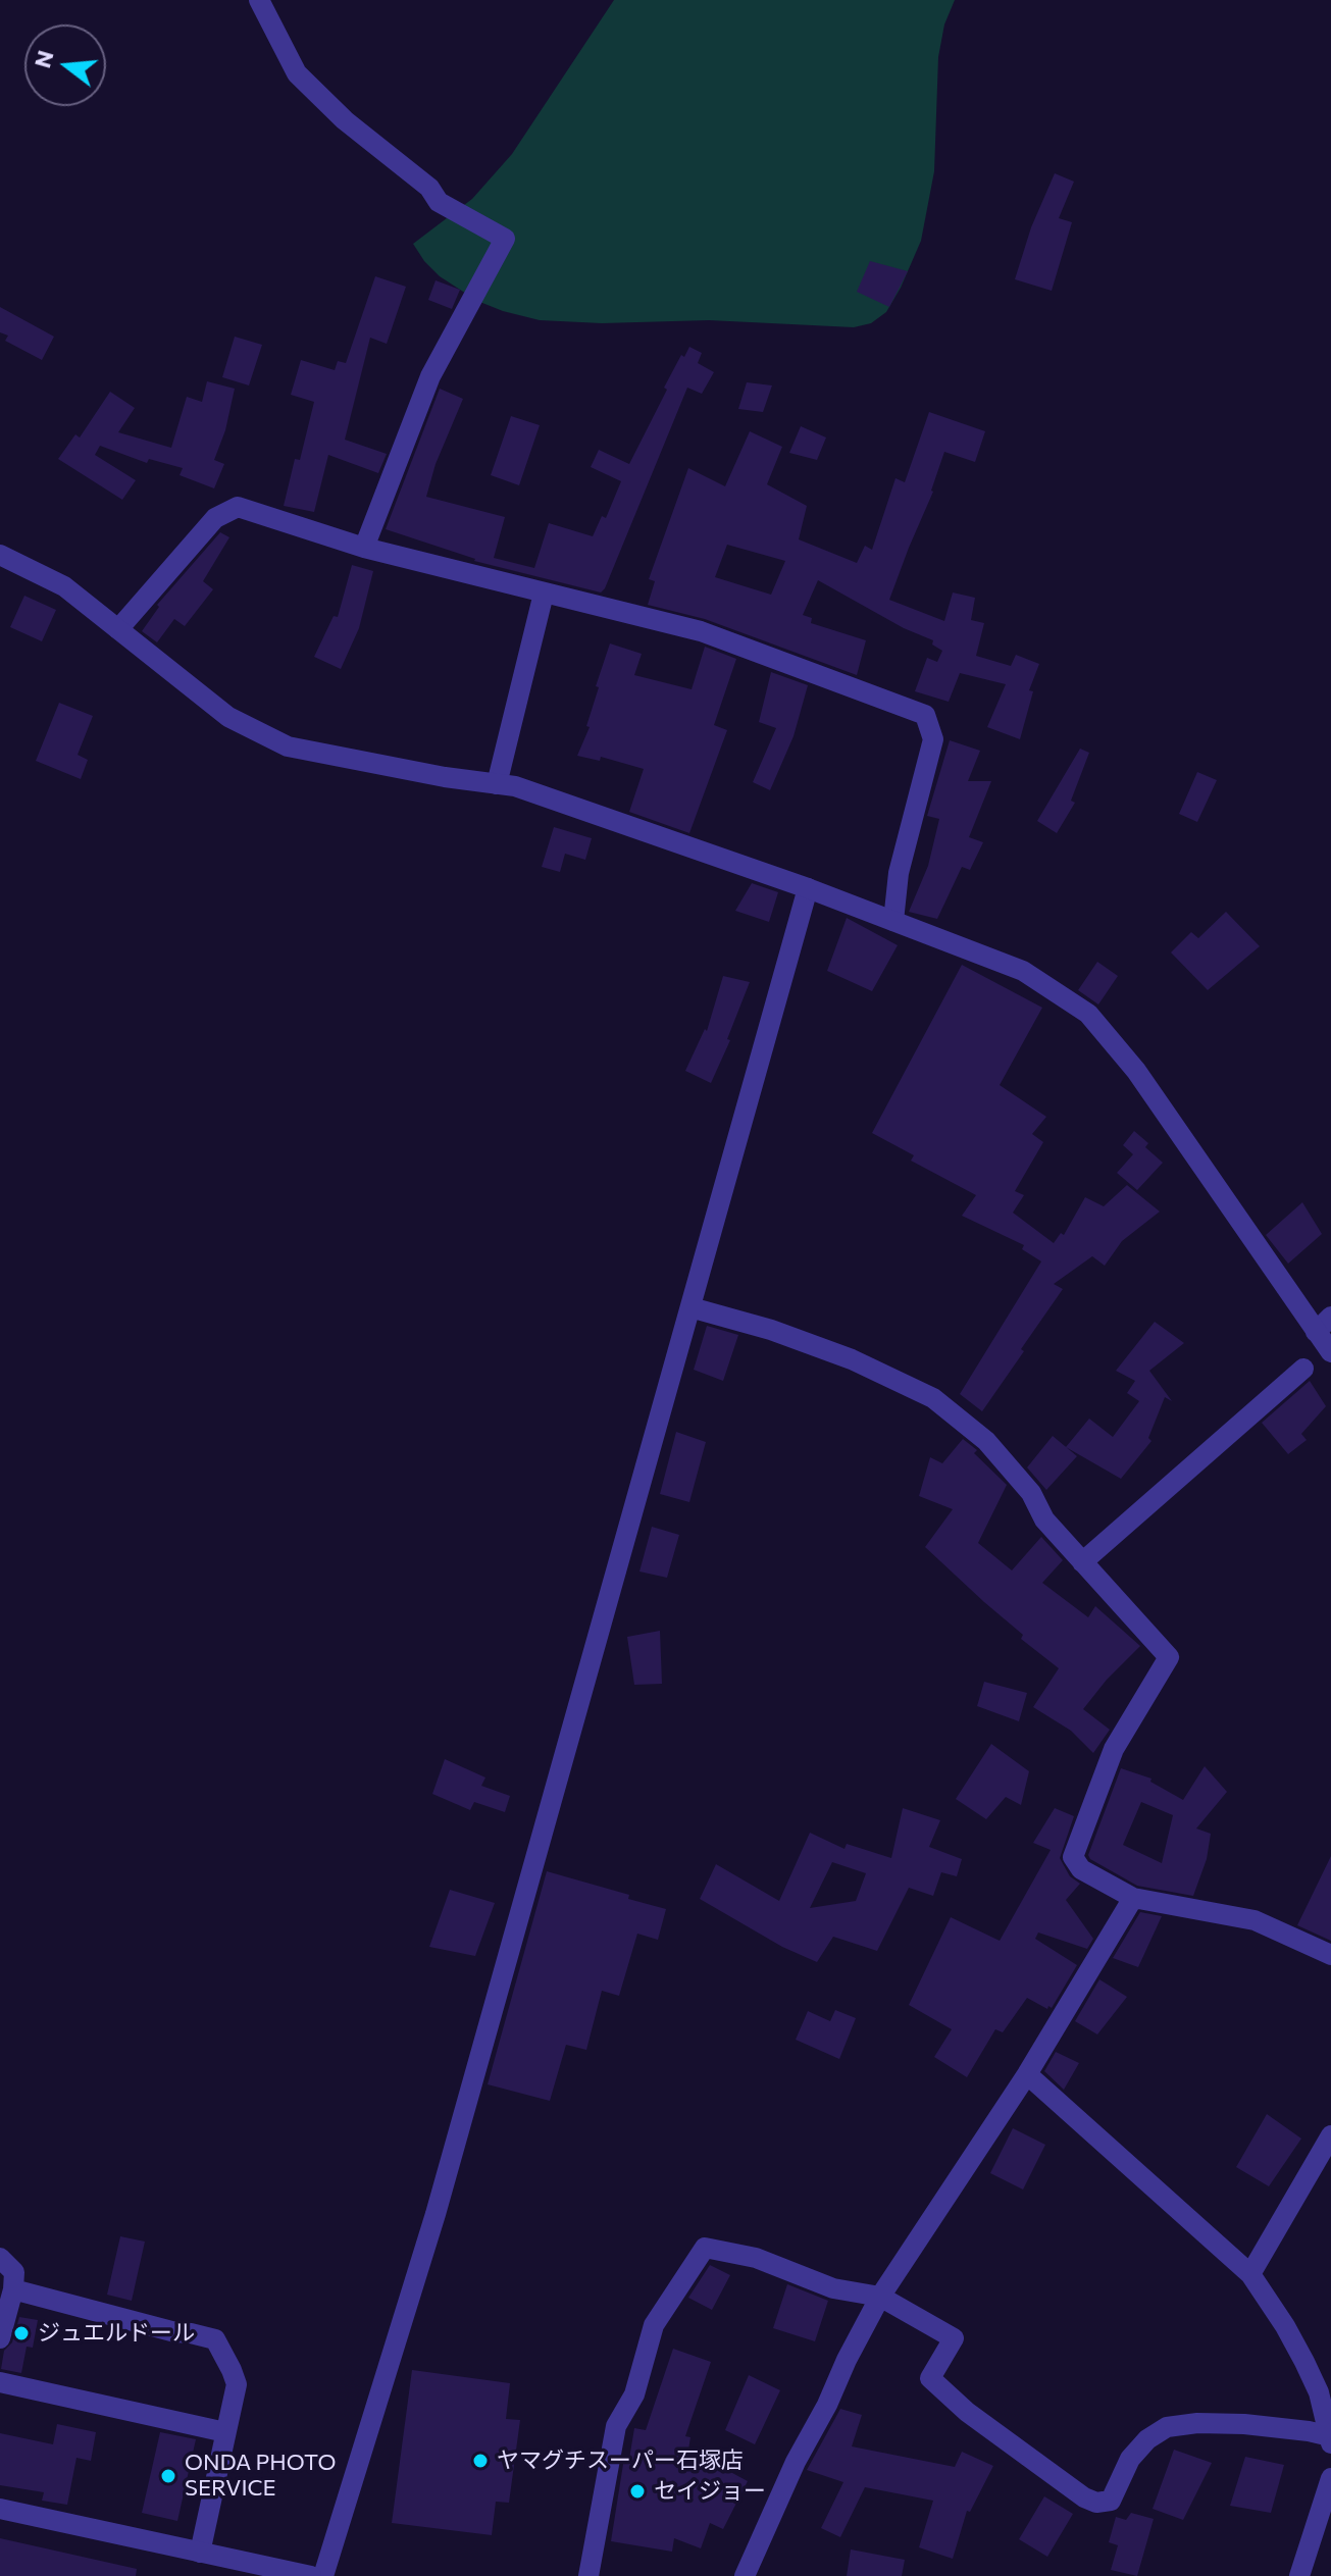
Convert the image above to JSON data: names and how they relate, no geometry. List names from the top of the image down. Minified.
{"places":["ジュエルドール","ヤマグチスーパー石塚店","ONDA PHOTO SERVICE","セイジョー"],"north":"left"}
